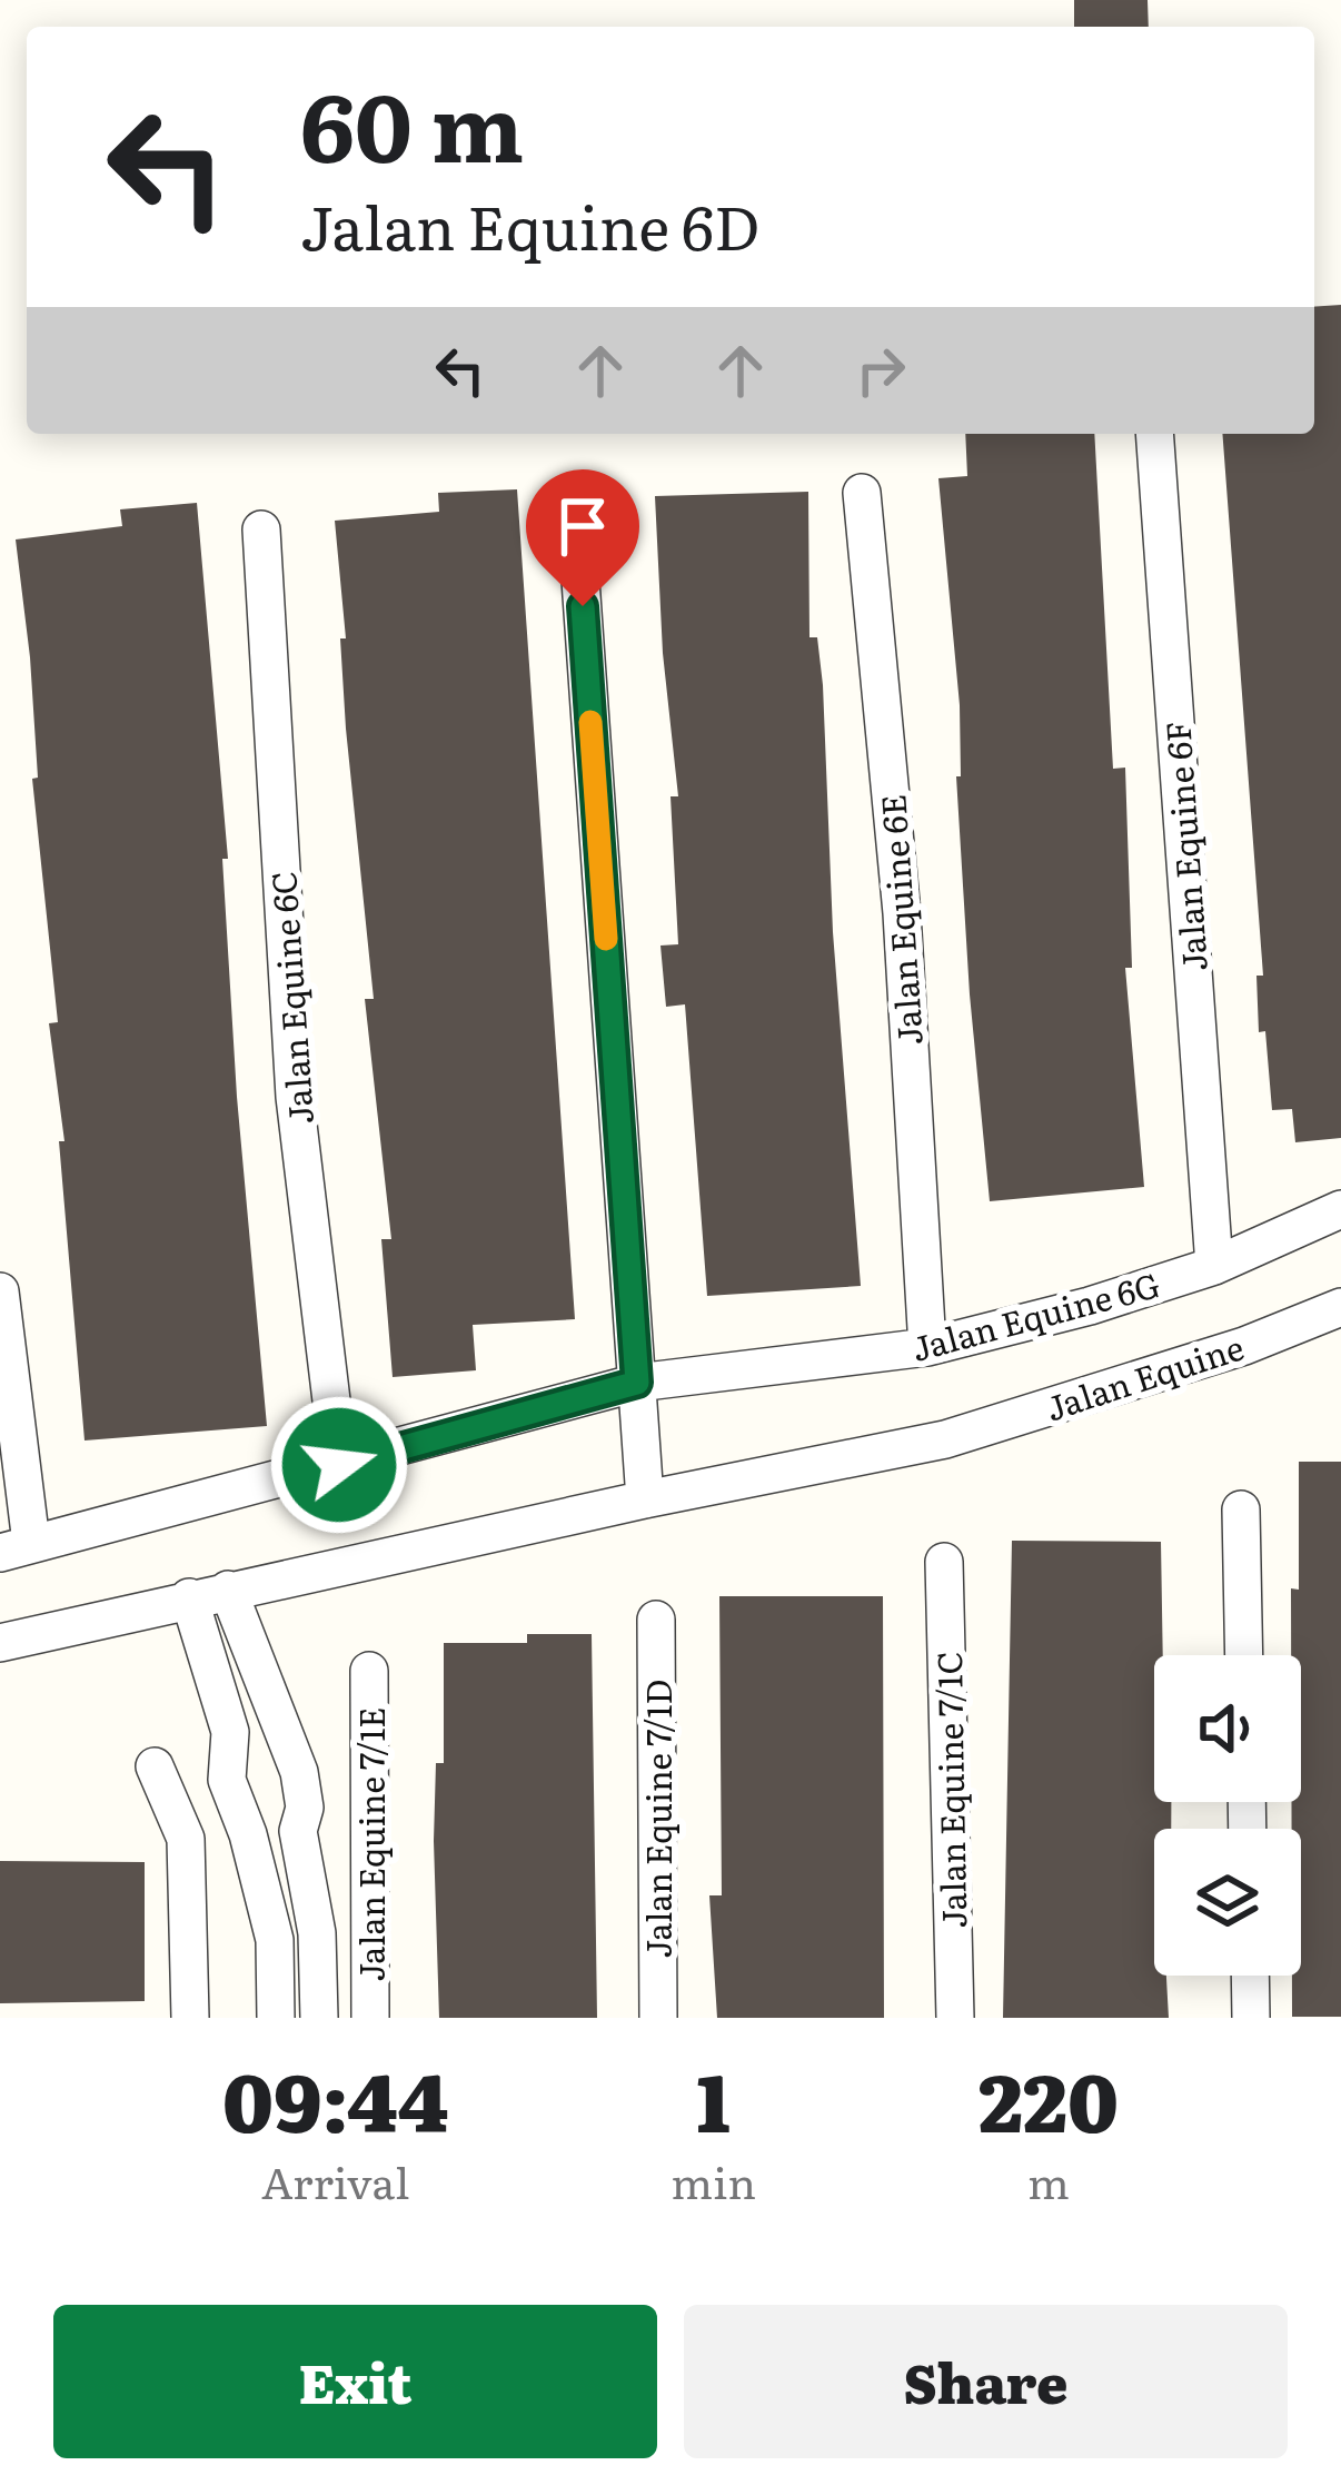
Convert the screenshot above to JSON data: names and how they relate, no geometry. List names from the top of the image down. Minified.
{"streets":{"street":["Jalan Equine 6F","Jalan Equine 6E","Jalan Equine 6C","Jalan Equine 6G","Jalan Equine","Jalan Equine 7/1C","Jalan Equine 7/1D","Jalan Equine 7/1E"]},"crossings":[["Jalan Equine 6F","Jalan Equine 6G"],["Jalan Equine 6E","Jalan Equine 6G"],["Jalan Equine 6C","Jalan Equine 6G"]],"page":{"turn":["60 m","Jalan Equine 6D"],"eta":["09:44","Arrival","1","min","220","m"],"buttons":["Exit","Share"]}}
